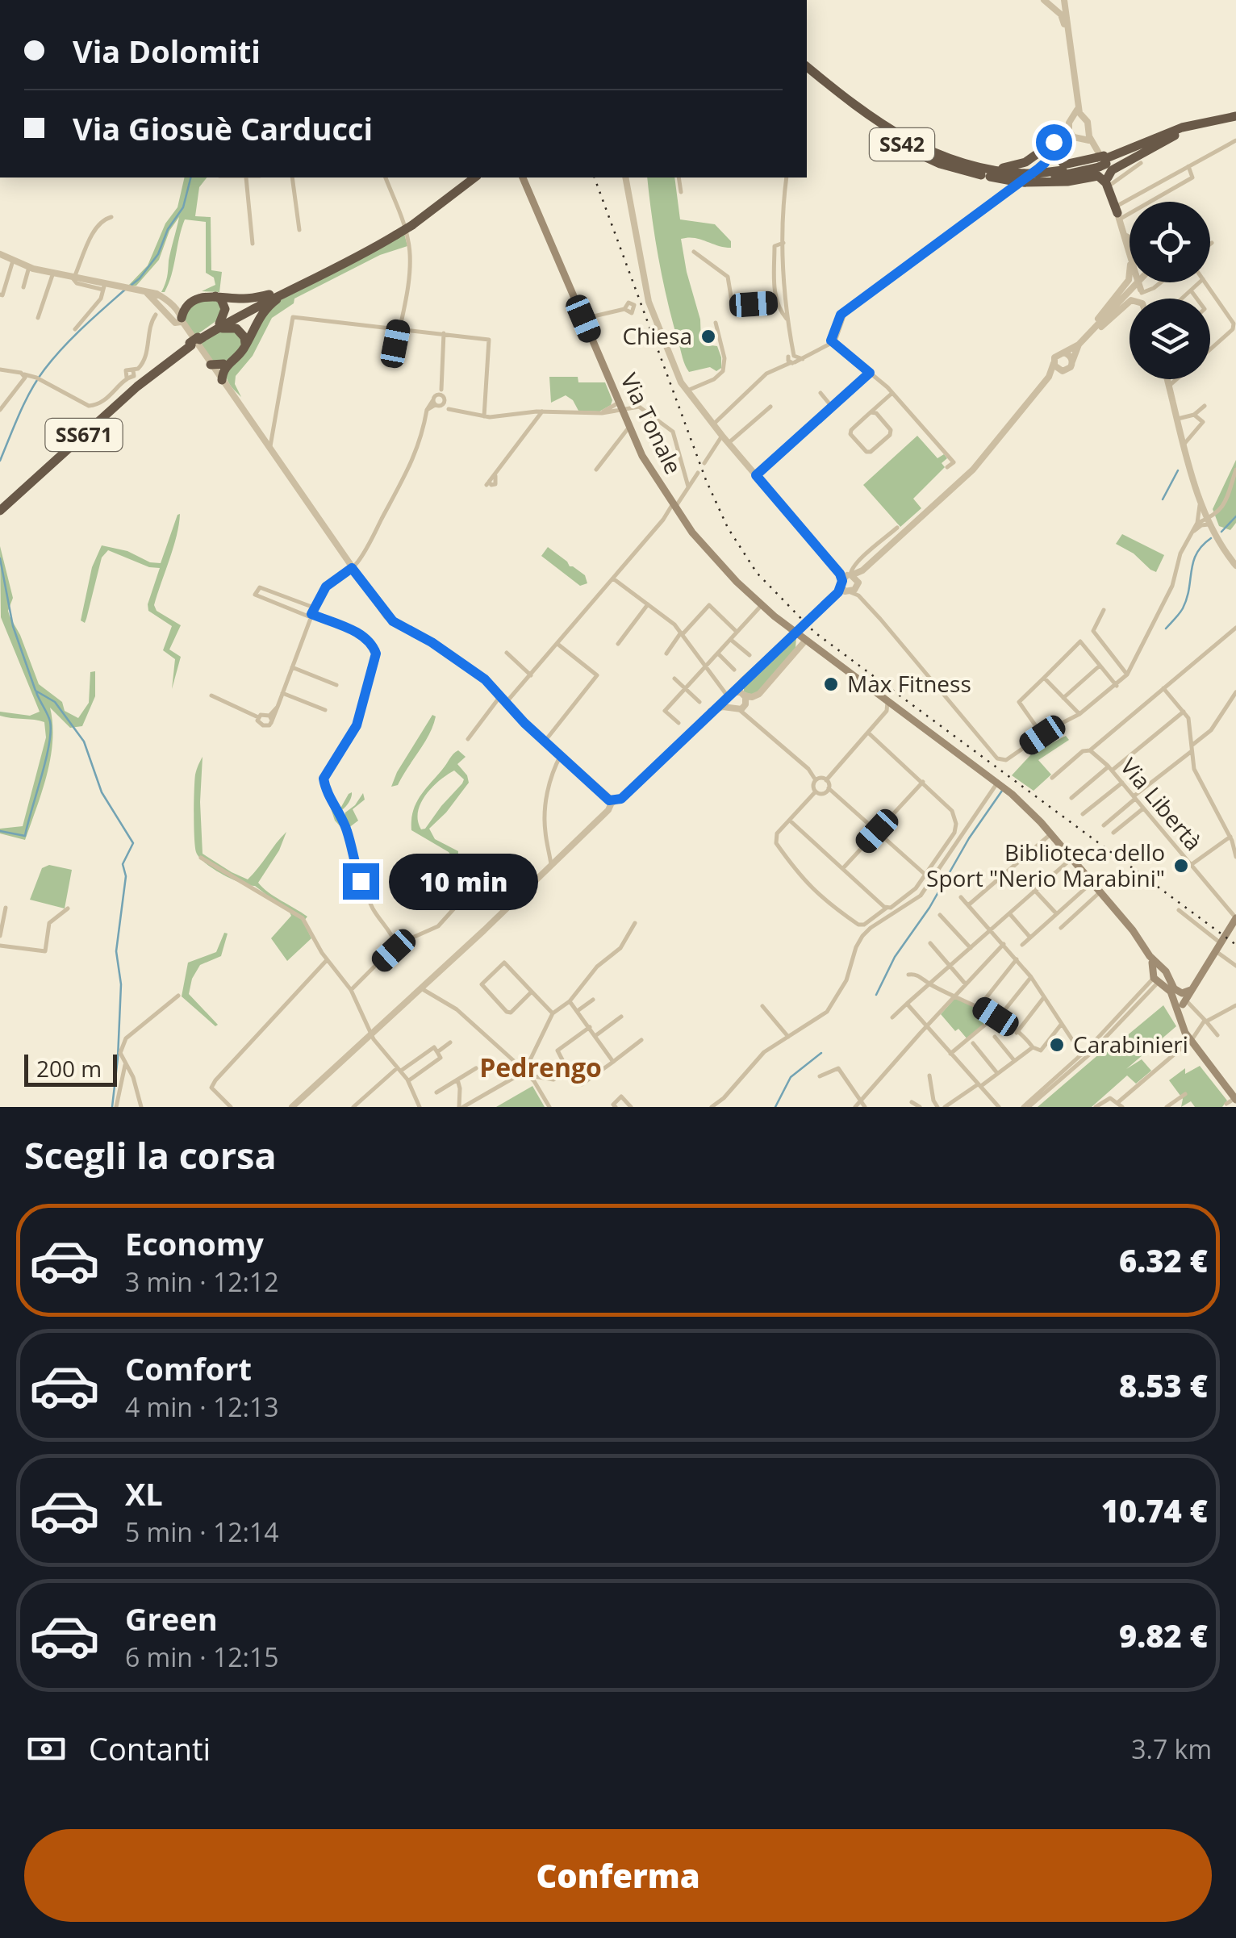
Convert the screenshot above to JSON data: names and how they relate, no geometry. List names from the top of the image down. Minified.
{"streets":{"highway":["SS42","SS671"],"main road":["Via Tonale"],"street":["Via Libertà"]},"districts":["Pedrengo"],"places":["Chiesa","Max Fitness","Biblioteca dello Sport \"Nerio Marabini\"","Carabinieri"],"scale_bar":"200 m","page":{"banner":["Via Dolomiti","Via Giosuè Carducci"],"bubble":"10 min","scale":"200 m","heading":"Scegli la corsa","list":[{"name":"Economy","note":"3 min · 12:12","value":"6.32 €"},{"name":"Comfort","note":"4 min · 12:13","value":"8.53 €"},{"name":"XL","note":"5 min · 12:14","value":"10.74 €"},{"name":"Green","note":"6 min · 12:15","value":"9.82 €"}],"pay":["Contanti","3.7 km"],"buttons":"Conferma"}}
